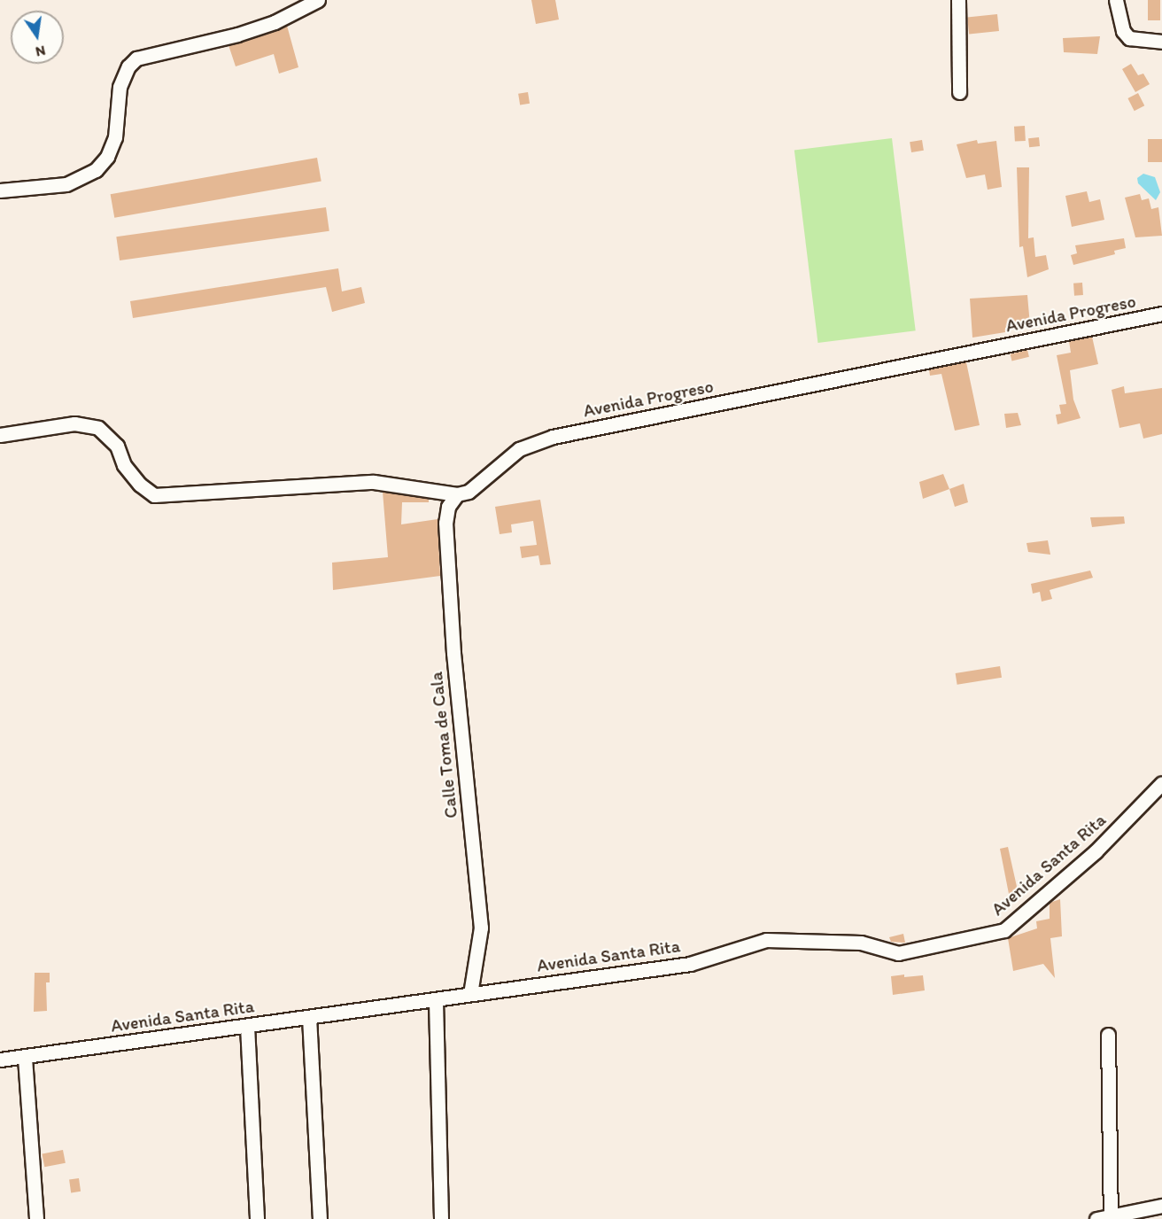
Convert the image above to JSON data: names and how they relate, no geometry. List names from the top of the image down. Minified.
{"streets":{"street":["Avenida Progreso","Calle Toma de Cala","Avenida Santa Rita"]},"crossings":[["Avenida Progreso","Calle Toma de Cala"],["Calle Toma de Cala","Avenida Santa Rita"]],"north":"bottom"}
